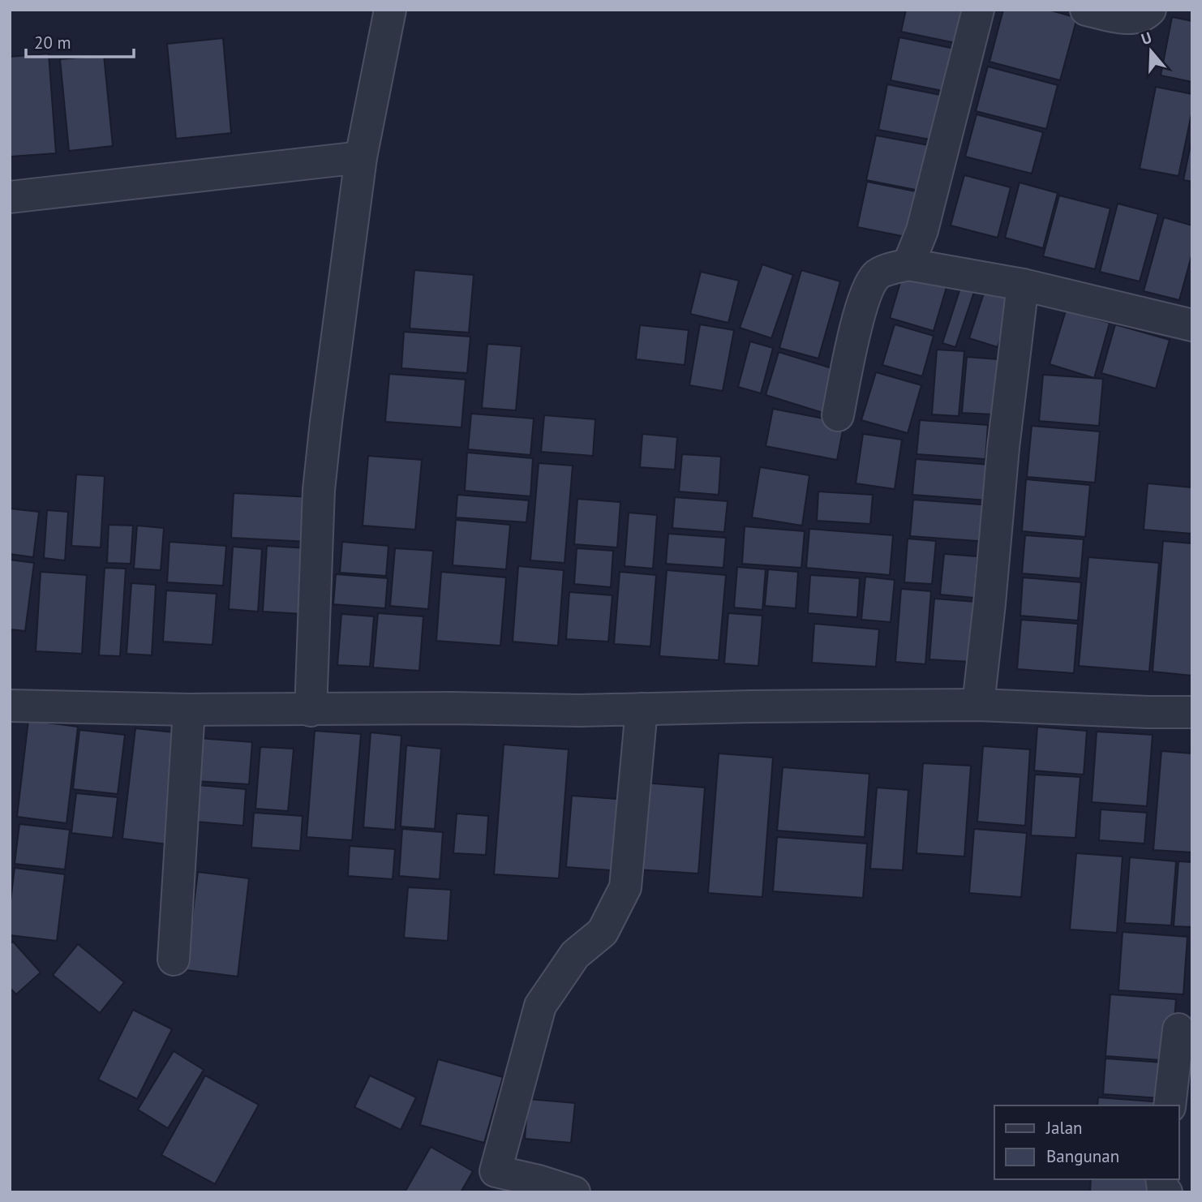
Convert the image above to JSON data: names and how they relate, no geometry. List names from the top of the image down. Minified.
{"legend":["Jalan","Bangunan"],"scale_bar":"20 m","north":"top"}
